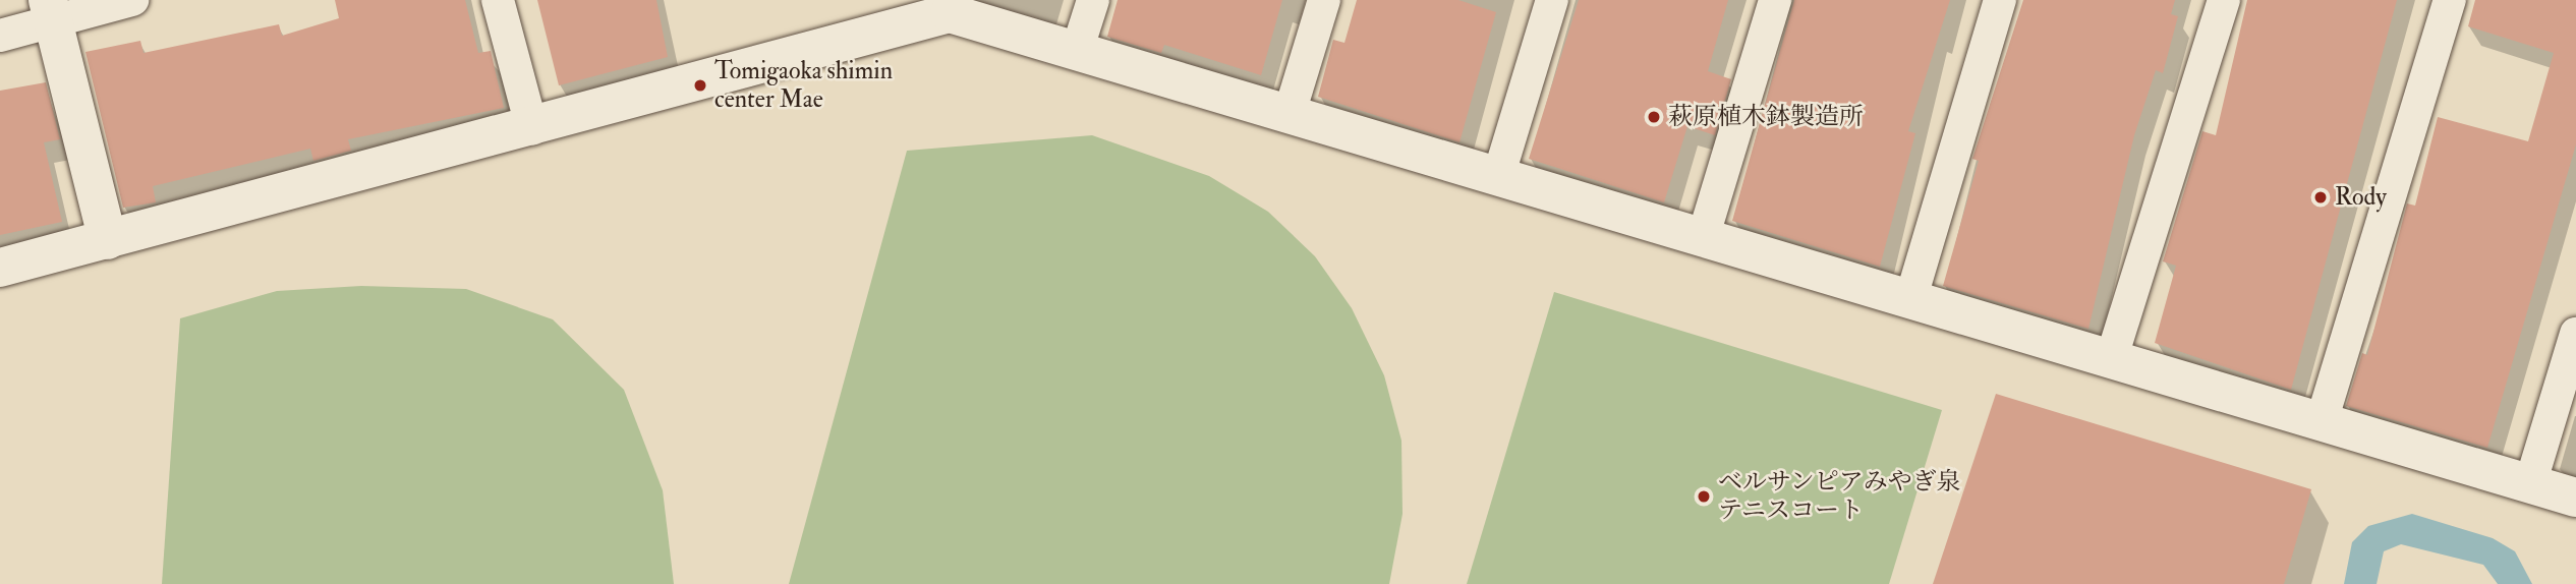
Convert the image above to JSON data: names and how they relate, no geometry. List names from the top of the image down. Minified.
{"places":["Tomigaoka shimin center Mae","萩原植木鉢製造所","Rody","ベルサンピアみやぎ泉 テニスコート"]}
